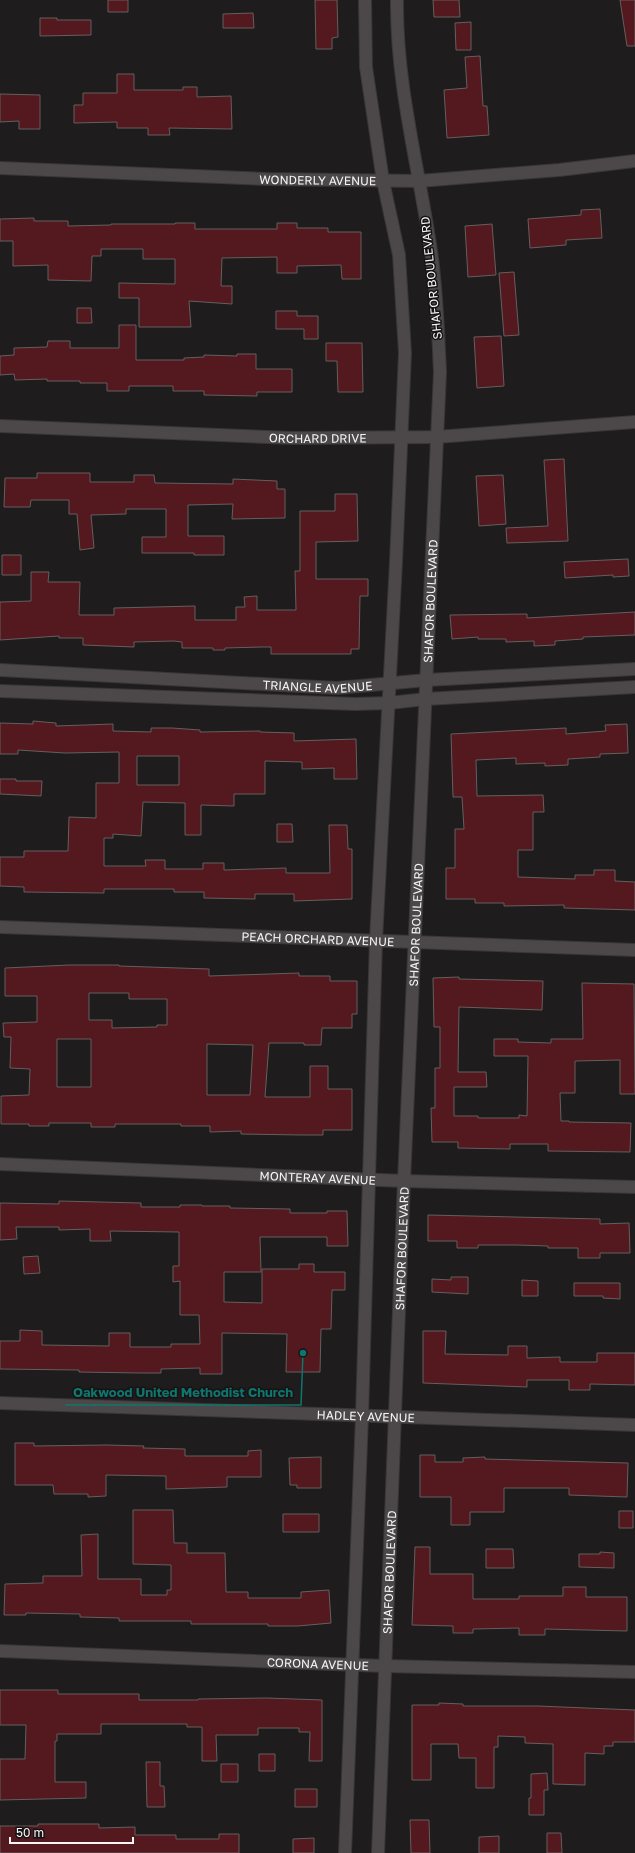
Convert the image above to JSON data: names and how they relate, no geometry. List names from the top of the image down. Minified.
{"streets":{"street":["WONDERLY AVENUE","SHAFOR BOULEVARD","ORCHARD DRIVE","TRIANGLE AVENUE","PEACH ORCHARD AVENUE","MONTERAY AVENUE","HADLEY AVENUE","CORONA AVENUE"]},"crossings":[["WONDERLY AVENUE","SHAFOR BOULEVARD"],["SHAFOR BOULEVARD","ORCHARD DRIVE"],["SHAFOR BOULEVARD","TRIANGLE AVENUE"],["SHAFOR BOULEVARD","PEACH ORCHARD AVENUE"],["SHAFOR BOULEVARD","MONTERAY AVENUE"],["SHAFOR BOULEVARD","HADLEY AVENUE"],["SHAFOR BOULEVARD","CORONA AVENUE"]],"places":["Oakwood United Methodist Church"],"scale_bar":"50 m"}
